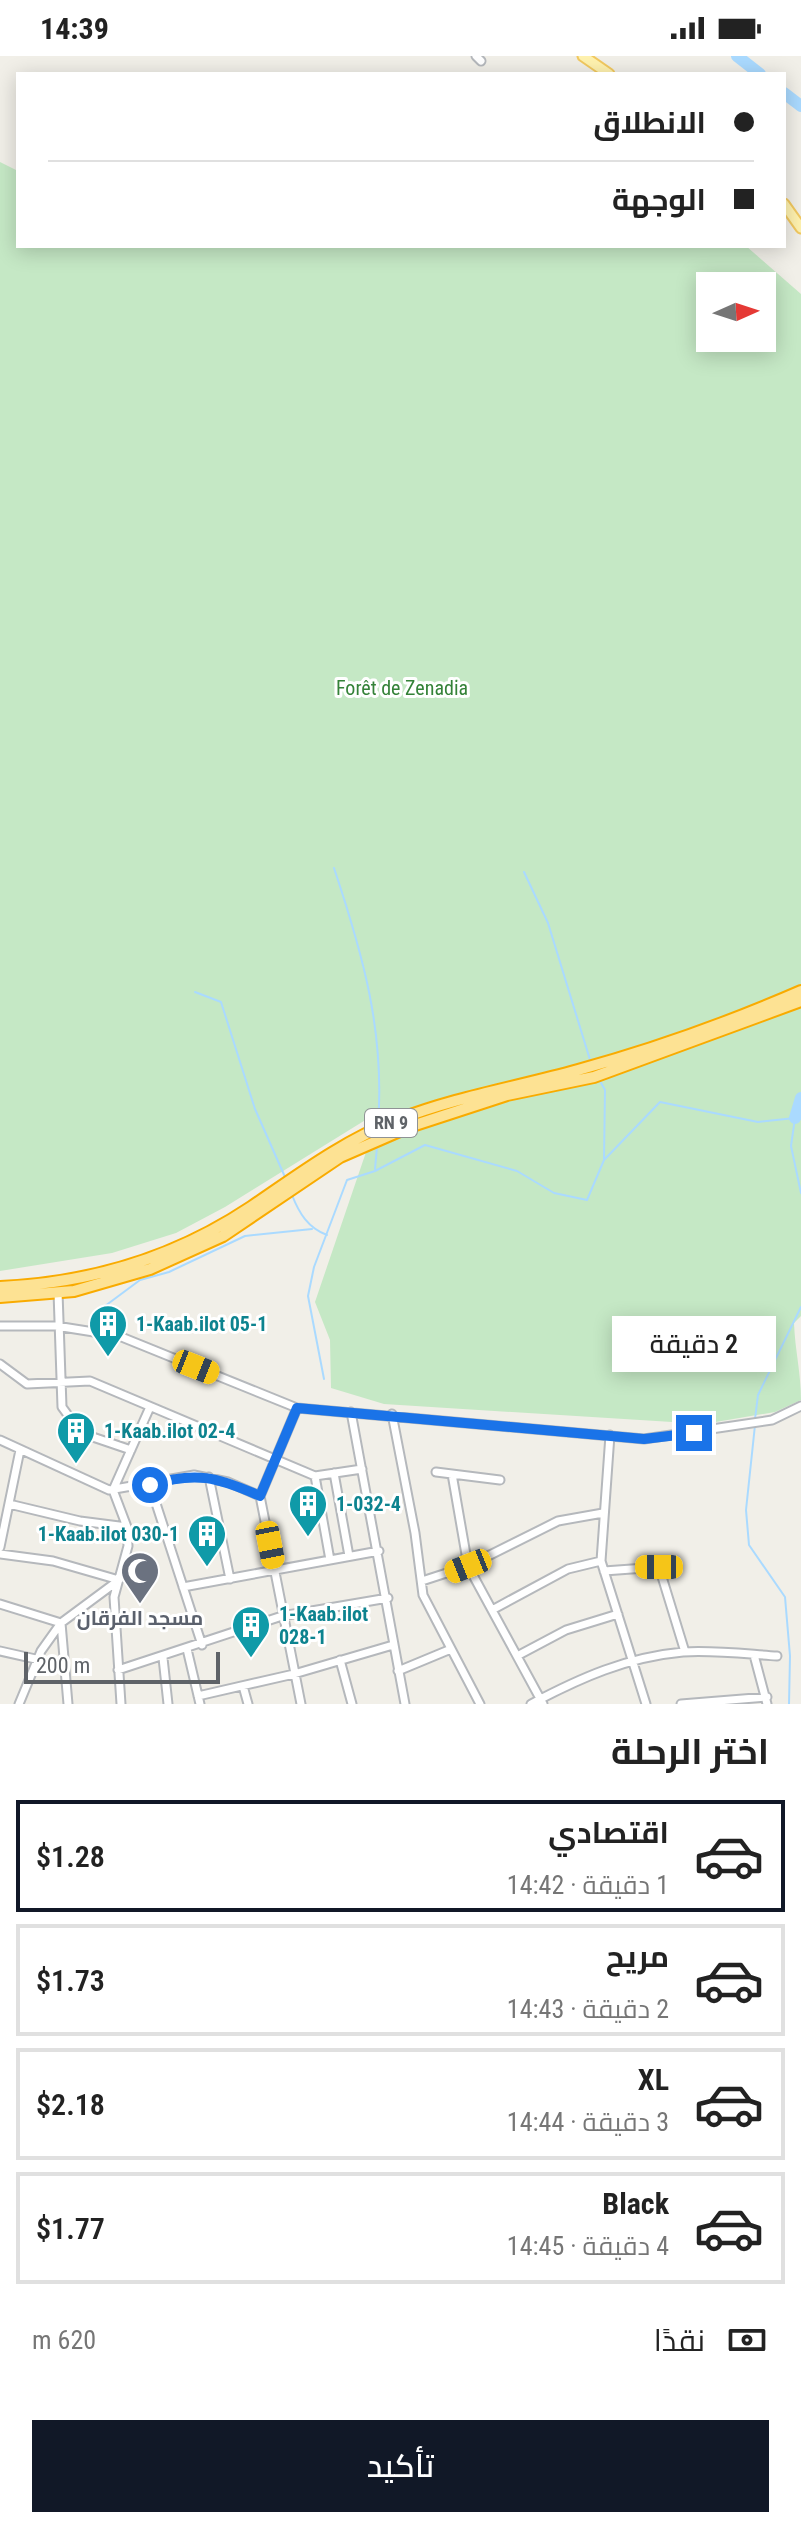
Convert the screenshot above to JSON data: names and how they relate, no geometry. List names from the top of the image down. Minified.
{"streets":{"highway":["RN 9"]},"parks":["Forêt de Zenadia"],"places":{"building":["1-Kaab.ilot 05-1","1-Kaab.ilot 02-4","1-032-4","1-Kaab.ilot 030-1","1-Kaab.ilot 028-1"],"mosque":["مسجد الفرقان"]},"scale_bar":"200 m","north":"right","page":{"status":"14:39","banner":["الانطلاق","الوجهة"],"bubble":"2 دقيقة","scale":"200 m","heading":"اختر الرحلة","list":[{"name":"اقتصادي","note":"1 دقيقة · 14:42","value":"$1.28"},{"name":"مريح","note":"2 دقيقة · 14:43","value":"$1.73"},{"name":"XL","note":"3 دقيقة · 14:44","value":"$2.18"},{"name":"Black","note":"4 دقيقة · 14:45","value":"$1.77"}],"pay":["نقدًا","620 m"],"buttons":"تأكيد"}}
